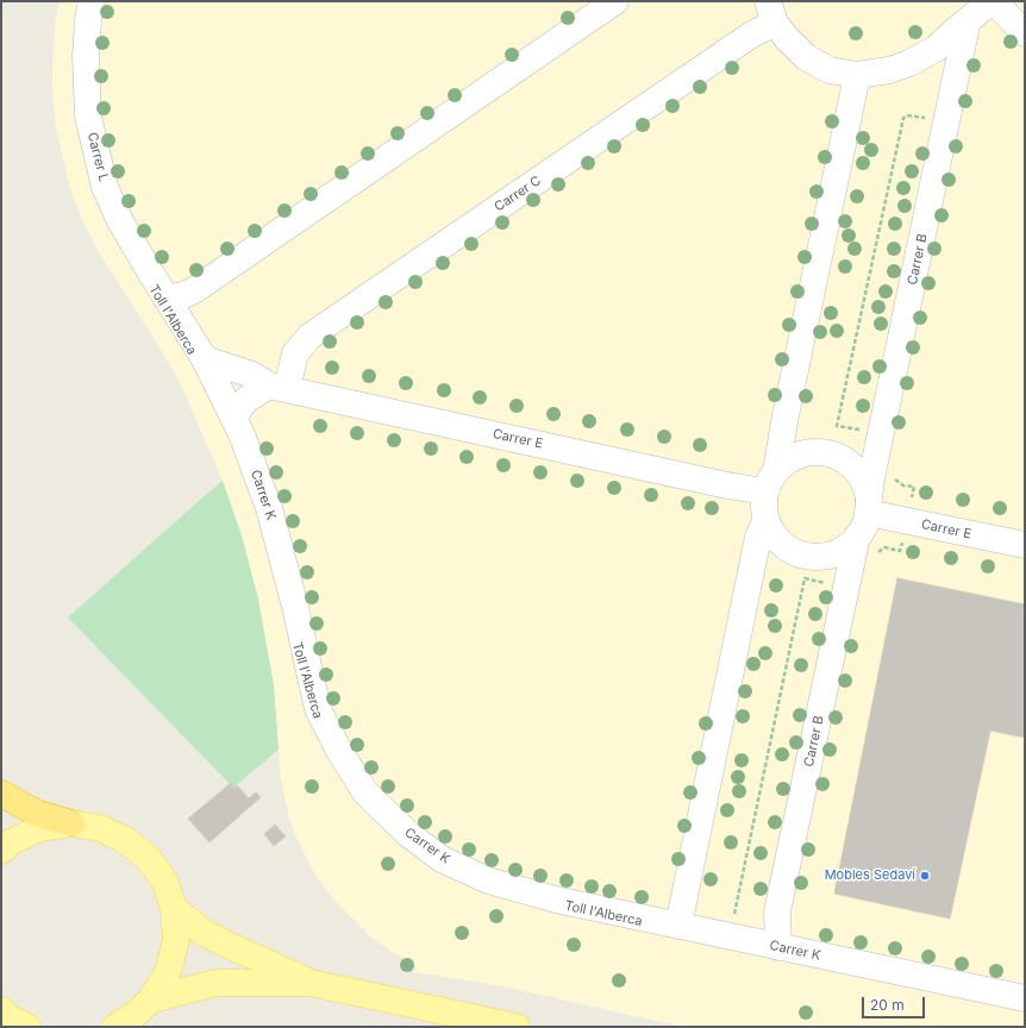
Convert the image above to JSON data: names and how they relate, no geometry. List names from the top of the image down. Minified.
{"streets":{"street":["Carrer L","Carrer C","Carrer B","Carrer E","Carrer K"]},"crossings":[["Carrer L","Carrer K"],["Carrer C","Carrer E"],["Carrer B","Carrer E"],["Carrer B","Carrer K"],["Carrer E","Carrer K"]],"places":["Mobles Sedaví"],"scale_bar":"20 m"}
